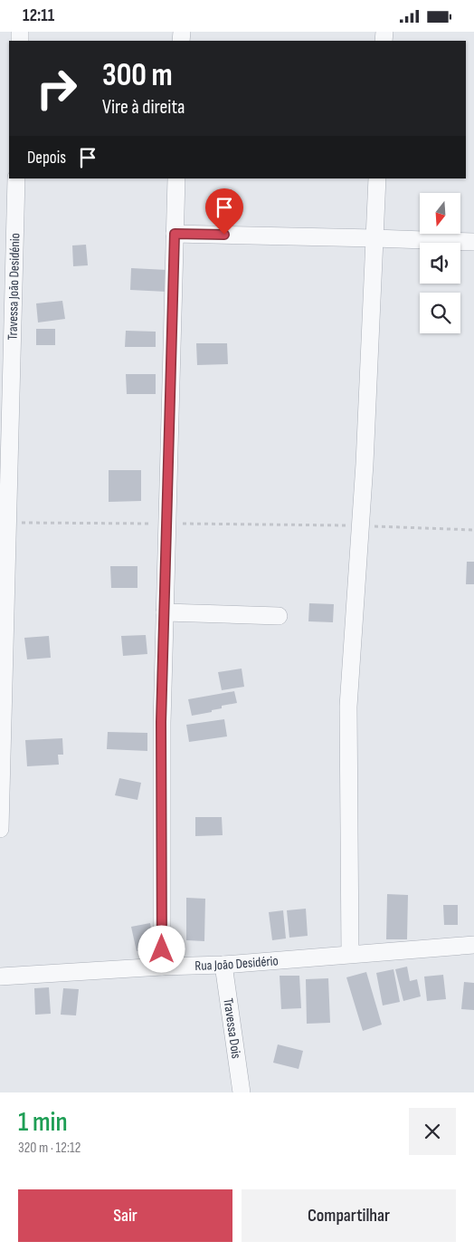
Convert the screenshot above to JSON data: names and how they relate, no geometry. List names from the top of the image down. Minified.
{"streets":{"street":["Travessa João Desidénio","Rua João Desidério","Travessa Dois"]},"crossings":[["Rua João Desidério","Travessa Dois"]],"north":"bottom","page":{"status":"12:11","turn":["300 m","Vire à direita"],"then":"Depois","heading":["1 min","320 m · 12:12"],"buttons":["Sair","Compartilhar"]}}
